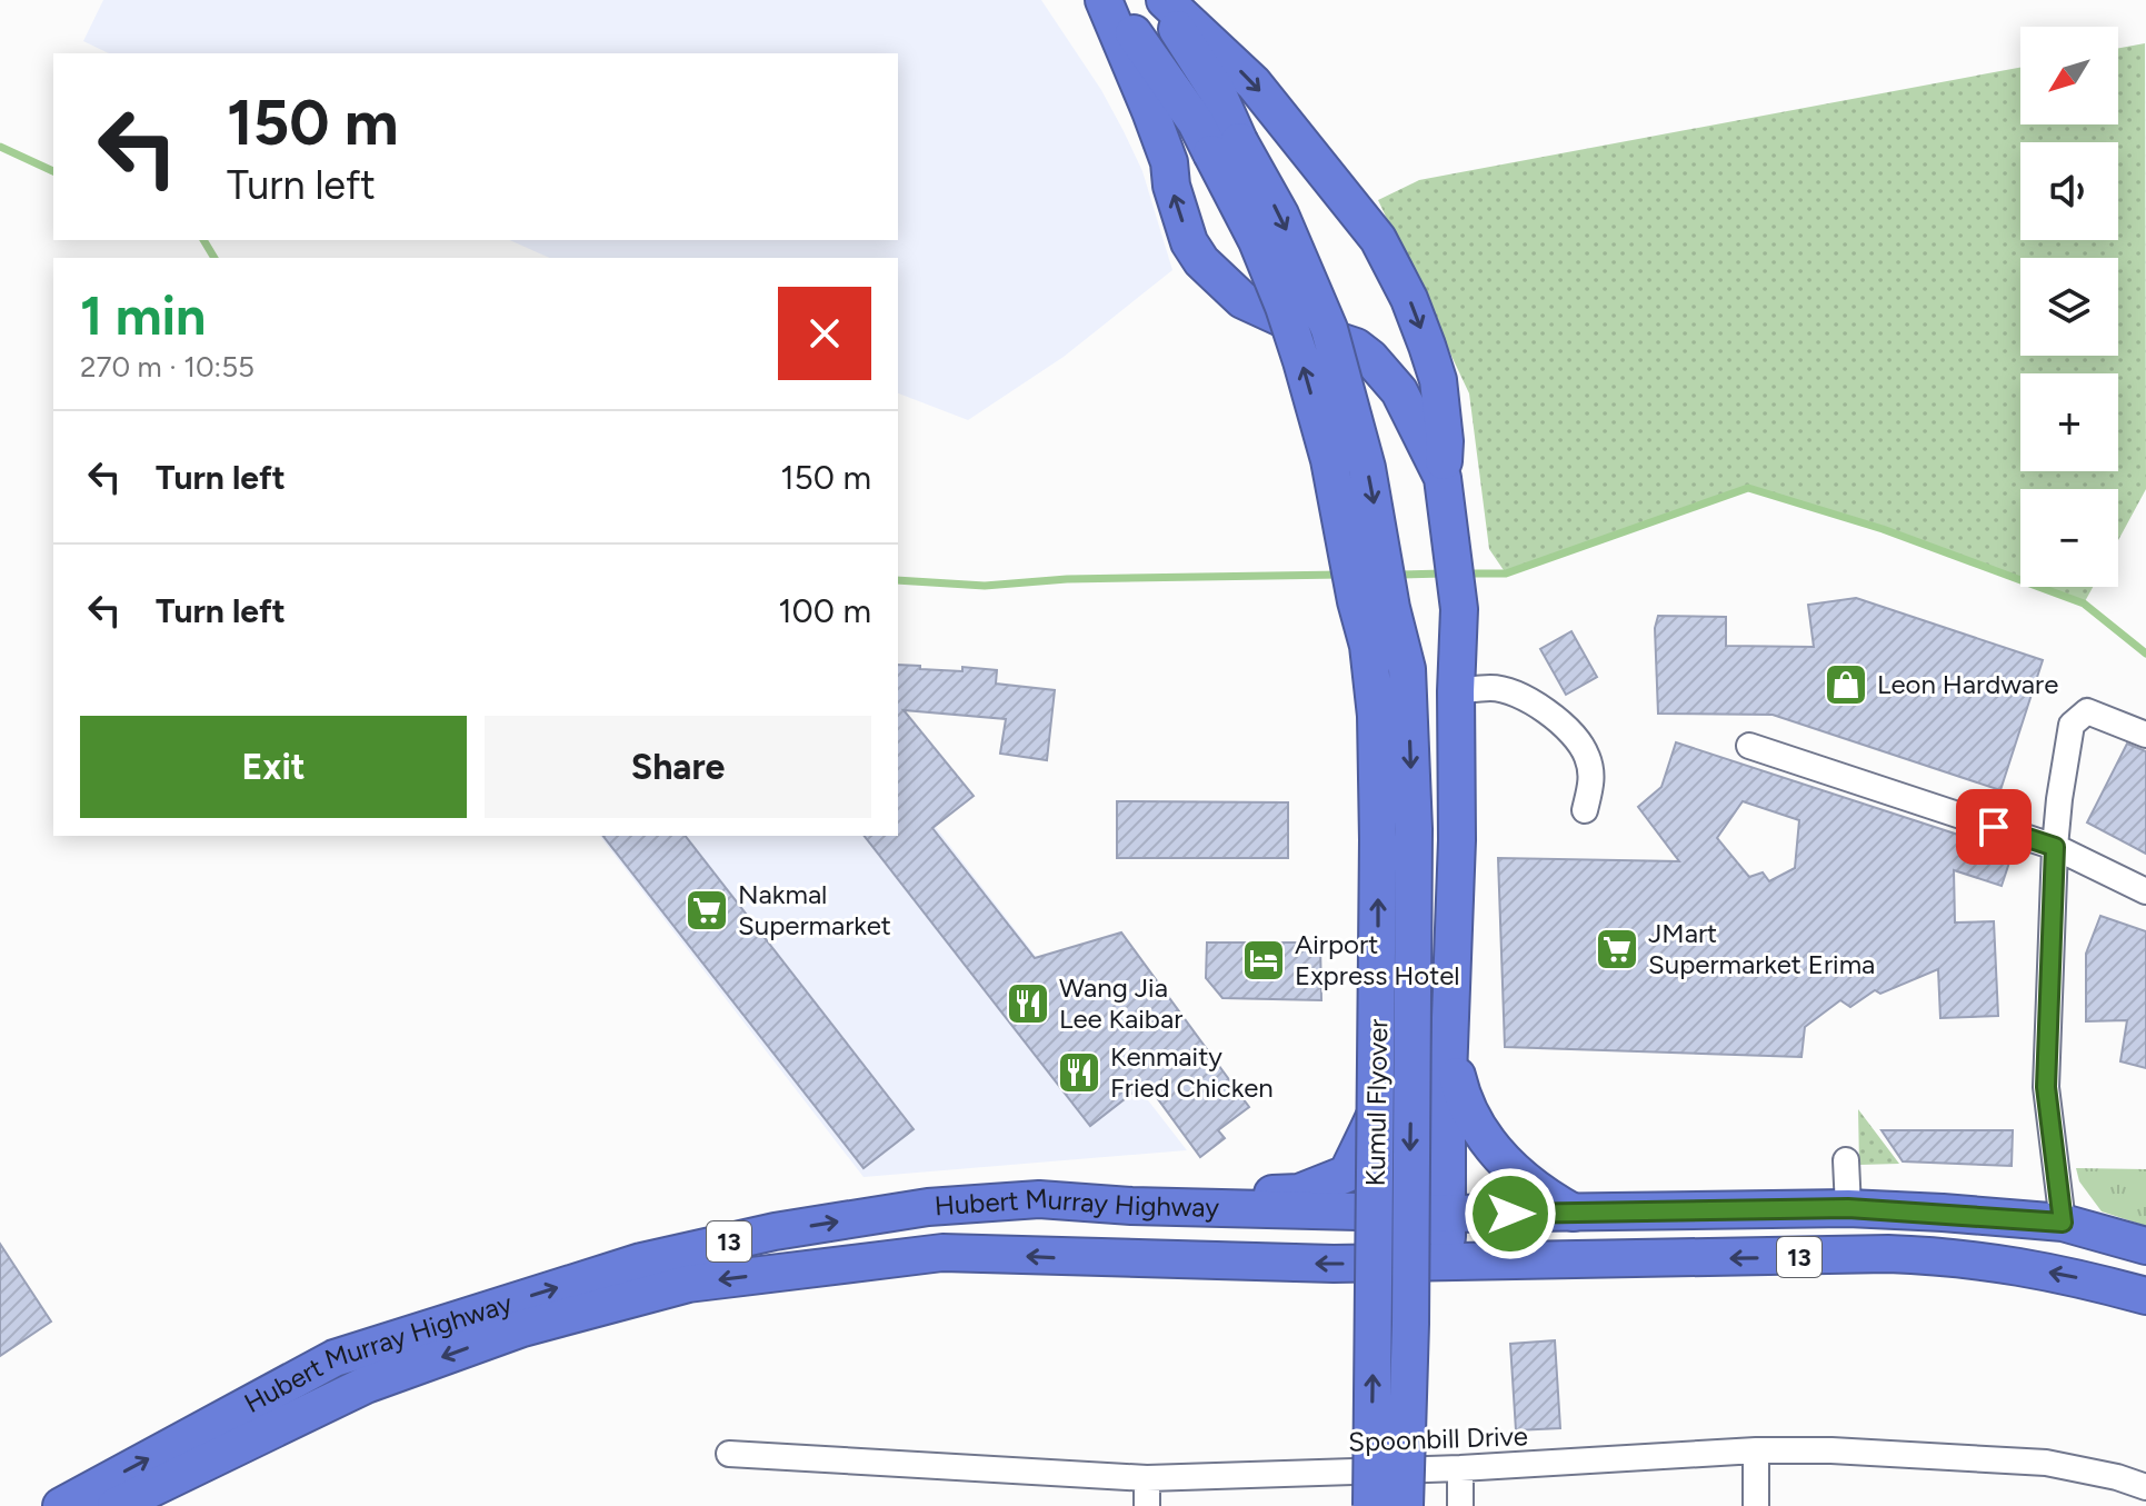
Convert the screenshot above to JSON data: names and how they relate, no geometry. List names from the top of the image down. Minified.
{"streets":{"highway":["Kumul Flyover","Hubert Murray Highway","13"],"street":["Spoonbill Drive"]},"places":{"shop":["Leon Hardware"],"supermarket":["Nakmal Supermarket","JMart Supermarket Erima"],"hotel":["Airport Express Hotel"],"restaurant":["Wang Jia Lee Kaibar","Kenmaity Fried Chicken"]},"north":"bottom left","page":{"map_buttons":["+","−"],"turn":["150 m","Turn left"],"heading":["1 min","270 m · 10:55"],"list":[{"name":"Turn left","value":"150 m"},{"name":"Turn left","value":"100 m"}],"buttons":["Exit","Share"]}}
